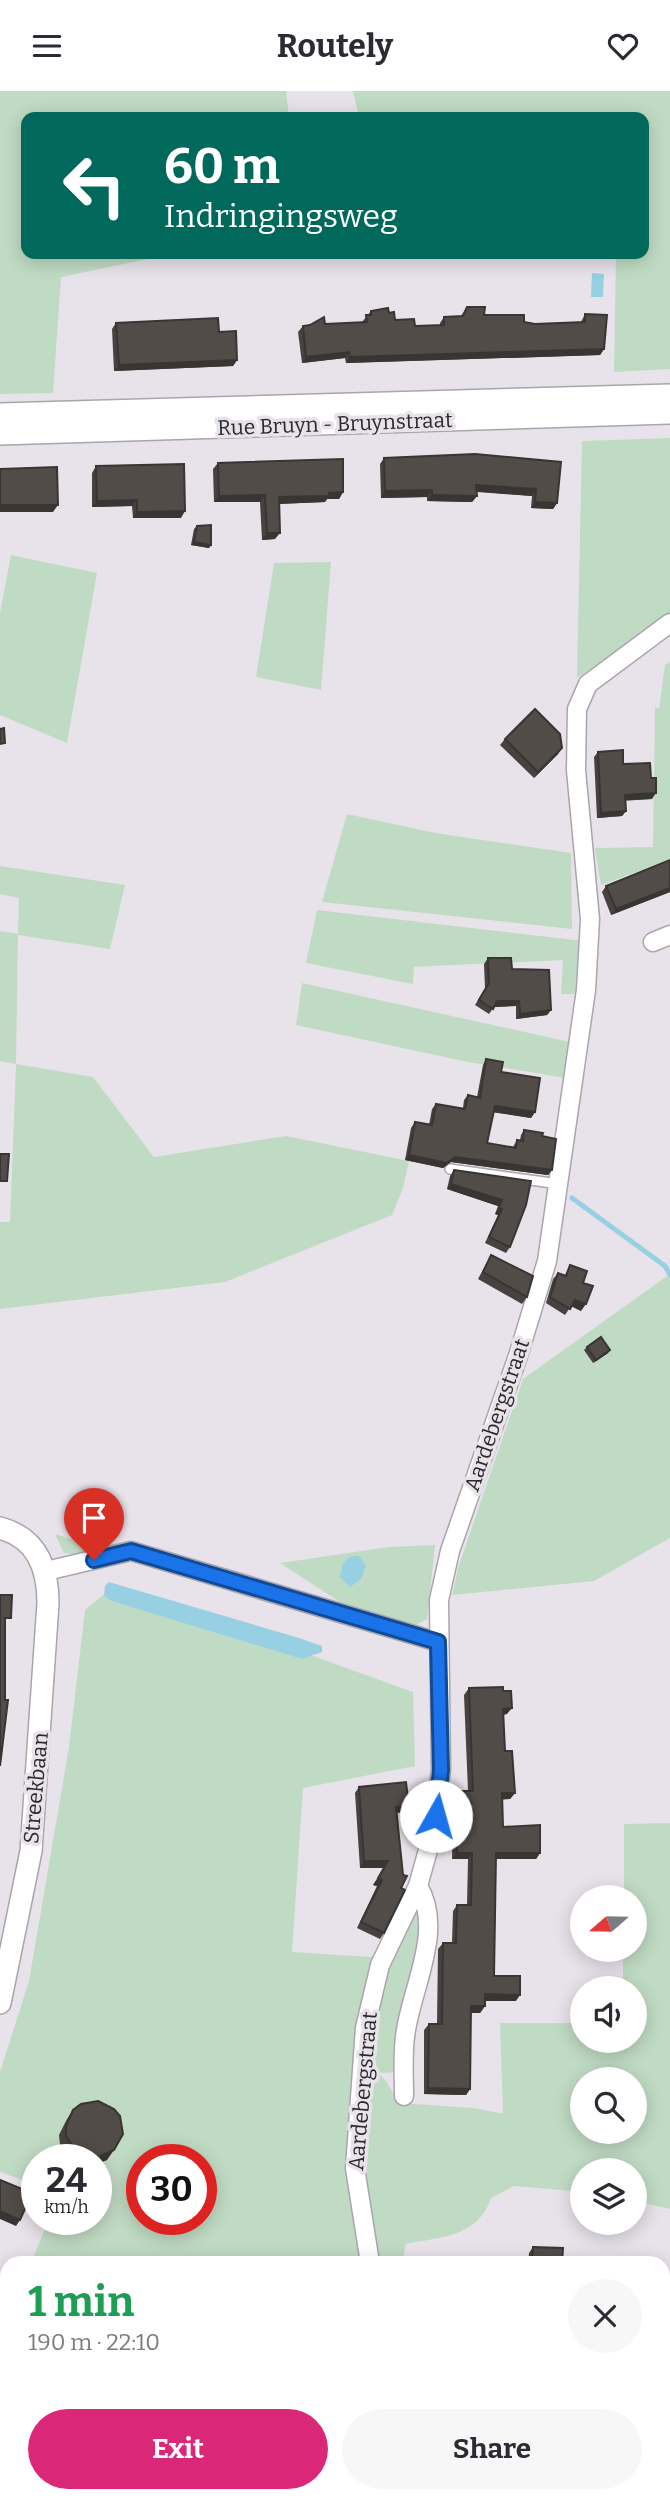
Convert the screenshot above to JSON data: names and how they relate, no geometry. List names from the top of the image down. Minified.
{"streets":{"street":["Rue Bruyn - Bruynstraat","Aardebergstraat","Streekbaan"]},"north":"left","page":{"header":"Routely","turn":["60 m","Indringingsweg"],"speed":"24 km/h","limit":"30","heading":["1 min","190 m · 22:10"],"buttons":["Exit","Share"]}}
